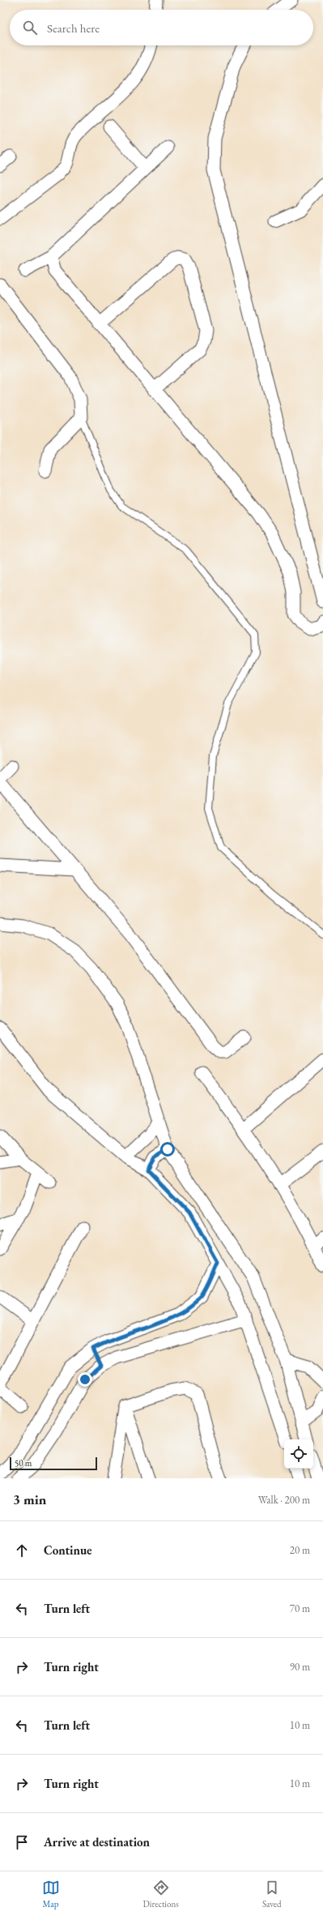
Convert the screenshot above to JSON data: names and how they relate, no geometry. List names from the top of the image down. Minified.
{"scale_bar":"50 m","page":{"search":"Search here","scale":"50 m","heading":["3 min","Walk · 200 m"],"list":[["Continue","20 m"],["Turn left","70 m"],["Turn right","90 m"],["Turn left","10 m"],["Turn right","10 m"],"Arrive at destination"],"nav":["Map","Directions","Saved"]}}
